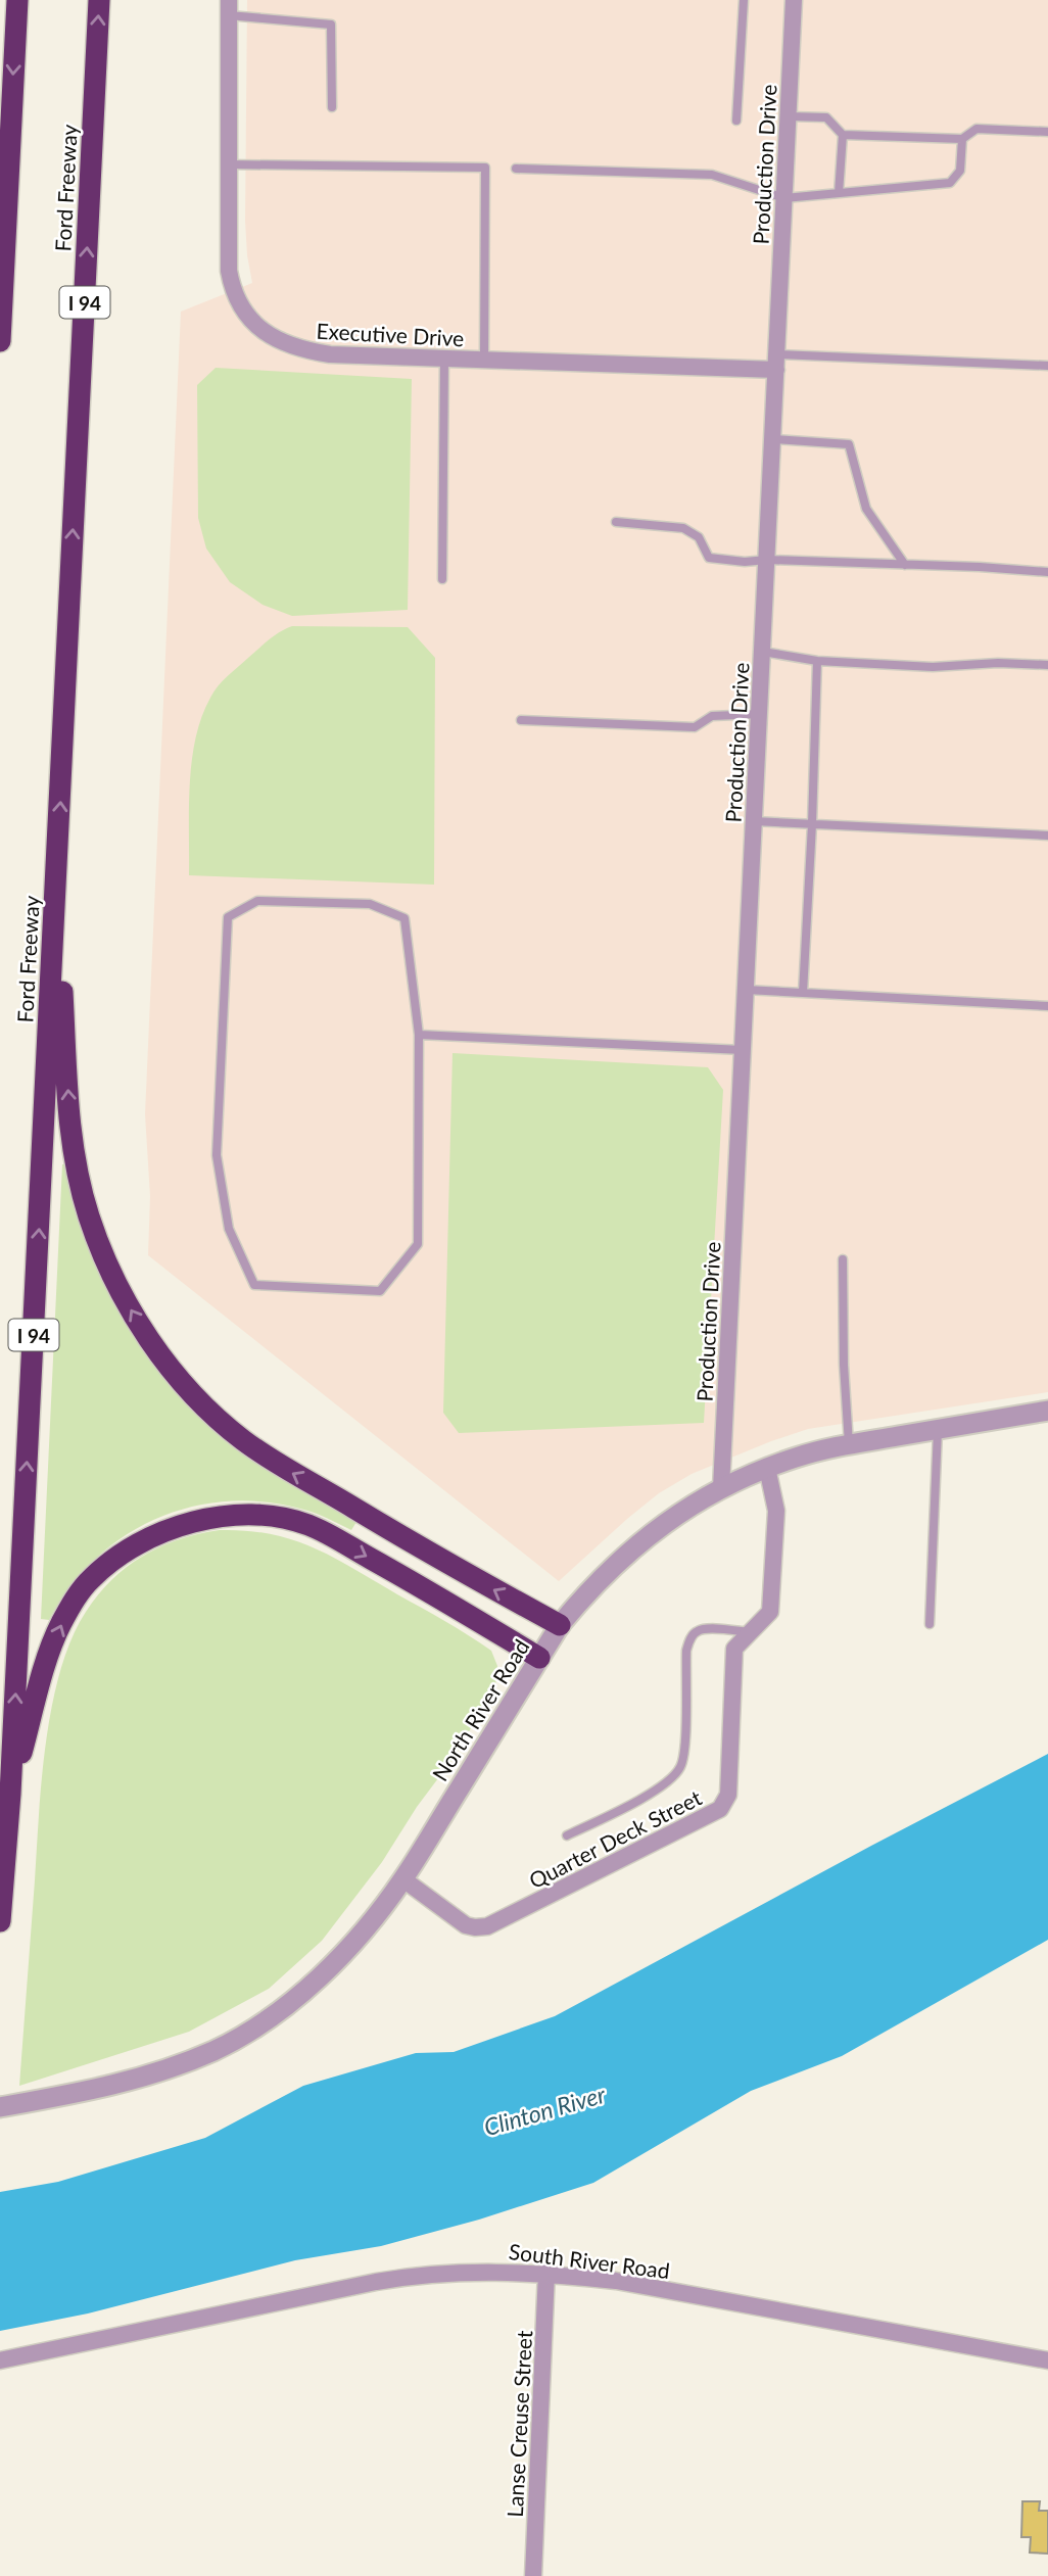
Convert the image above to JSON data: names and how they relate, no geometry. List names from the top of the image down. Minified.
{"streets":{"highway":["Ford Freeway","I 94"],"street":["Production Drive","Executive Drive","North River Road","Quarter Deck Street","South River Road","Lanse Creuse Street"]},"crossings":[["Production Drive","Executive Drive"],["Production Drive","North River Road"],["North River Road","Quarter Deck Street"],["South River Road","Lanse Creuse Street"]],"one_way":["Ford Freeway"],"water":["Clinton River"]}
